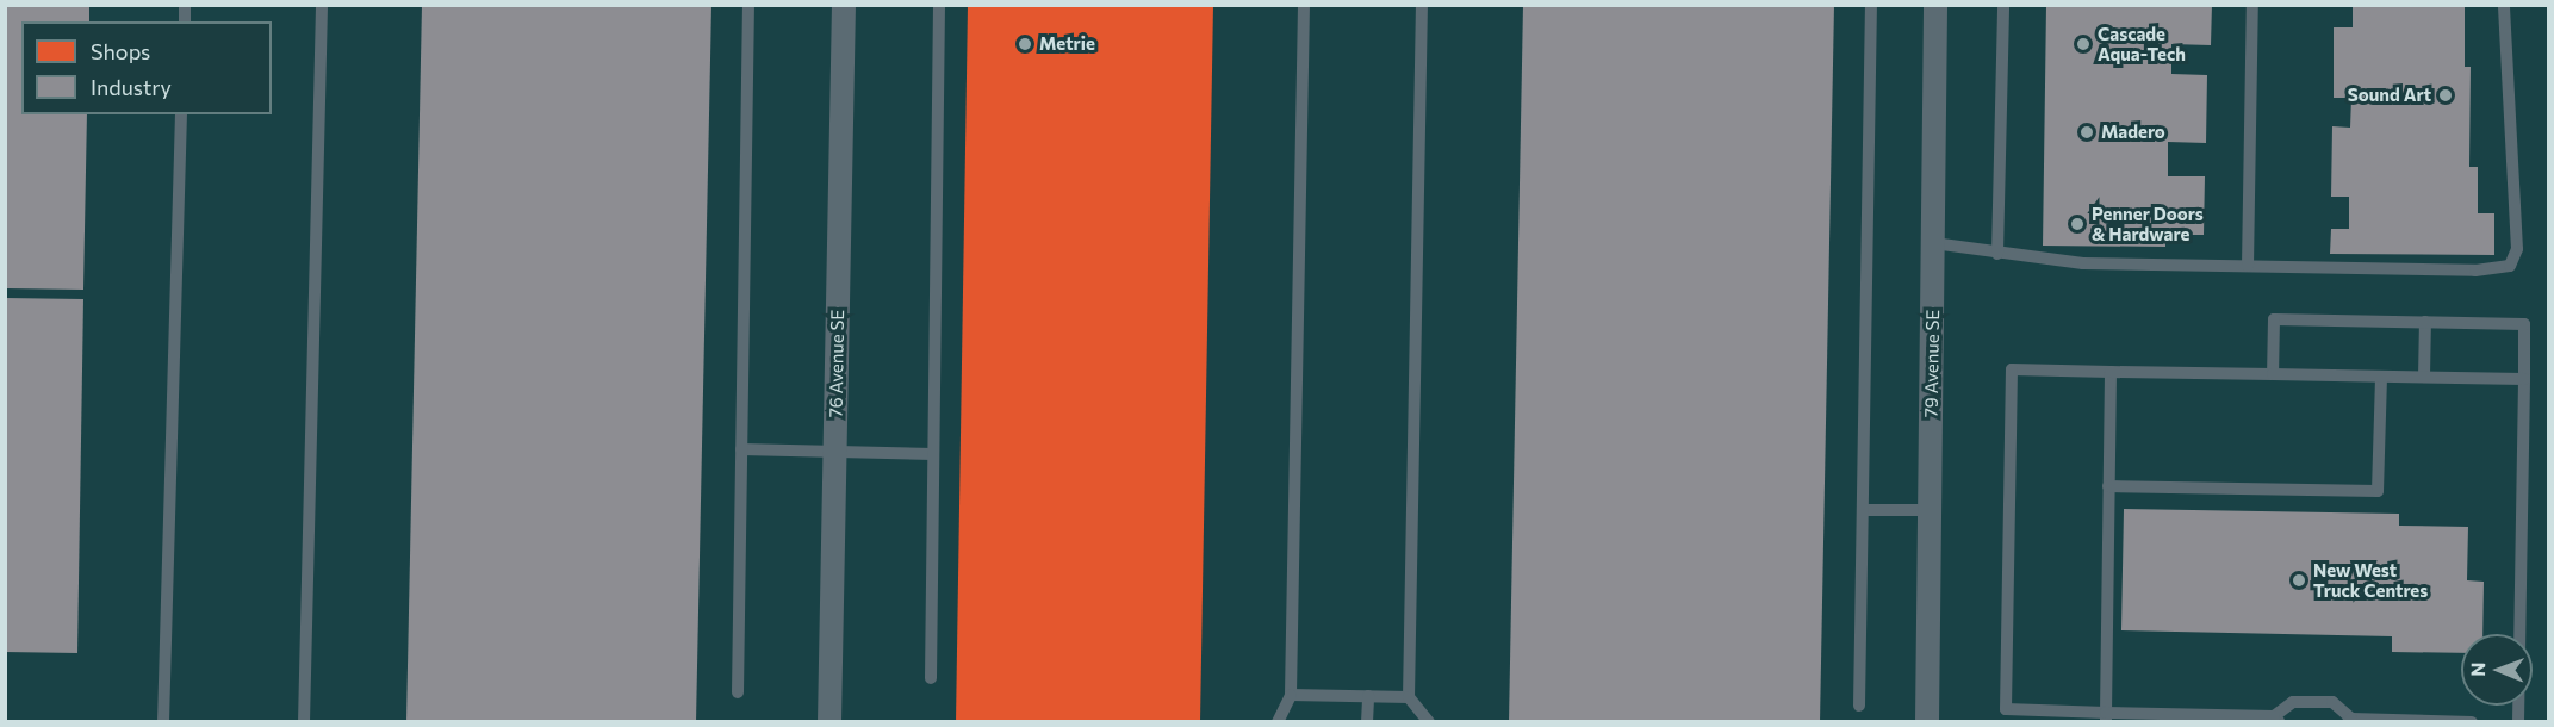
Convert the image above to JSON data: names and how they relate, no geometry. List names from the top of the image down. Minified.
{"streets":{"street":["76 Avenue SE","79 Avenue SE"]},"places":["Metrie","Cascade Aqua-Tech","Sound Art","Madero","Penner Doors & Hardware","New West Truck Centres"],"legend":["Shops","Industry"],"north":"left"}
